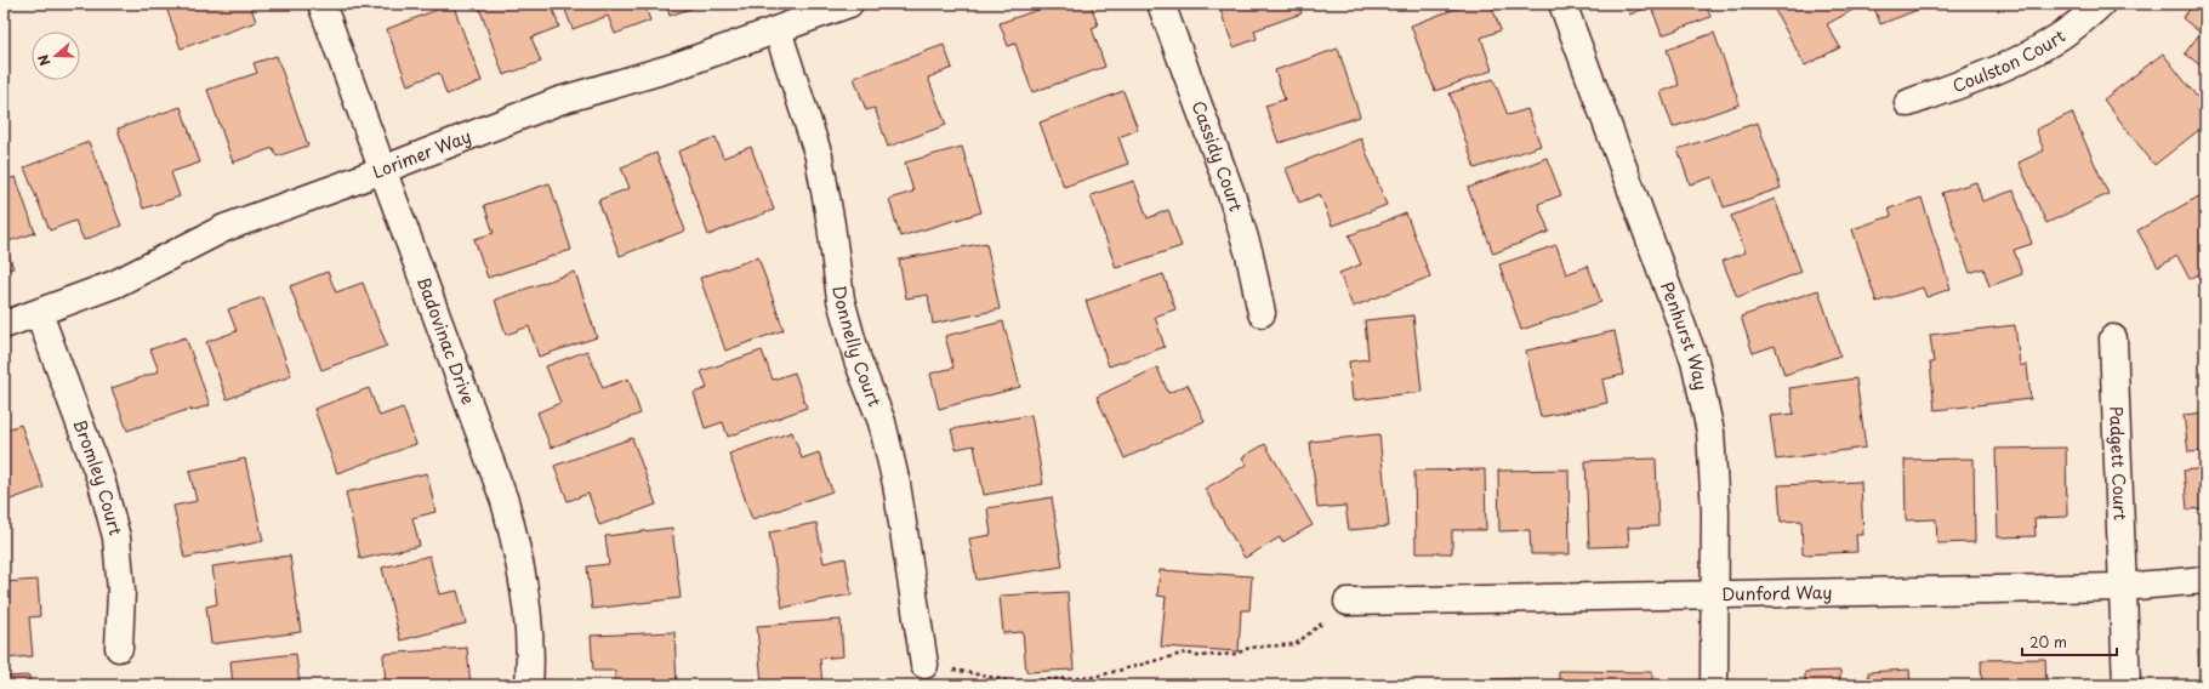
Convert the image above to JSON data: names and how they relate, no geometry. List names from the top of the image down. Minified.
{"streets":{"street":["Coulston Court","Lorimer Way","Cassidy Court","Penhurst Way","Badovinac Drive","Donnelly Court","Padgett Court","Bromley Court","Dunford Way"]},"crossings":[["Lorimer Way","Badovinac Drive"],["Lorimer Way","Donnelly Court"],["Lorimer Way","Bromley Court"],["Penhurst Way","Dunford Way"],["Padgett Court","Dunford Way"]],"scale_bar":"20 m","north":"left"}
